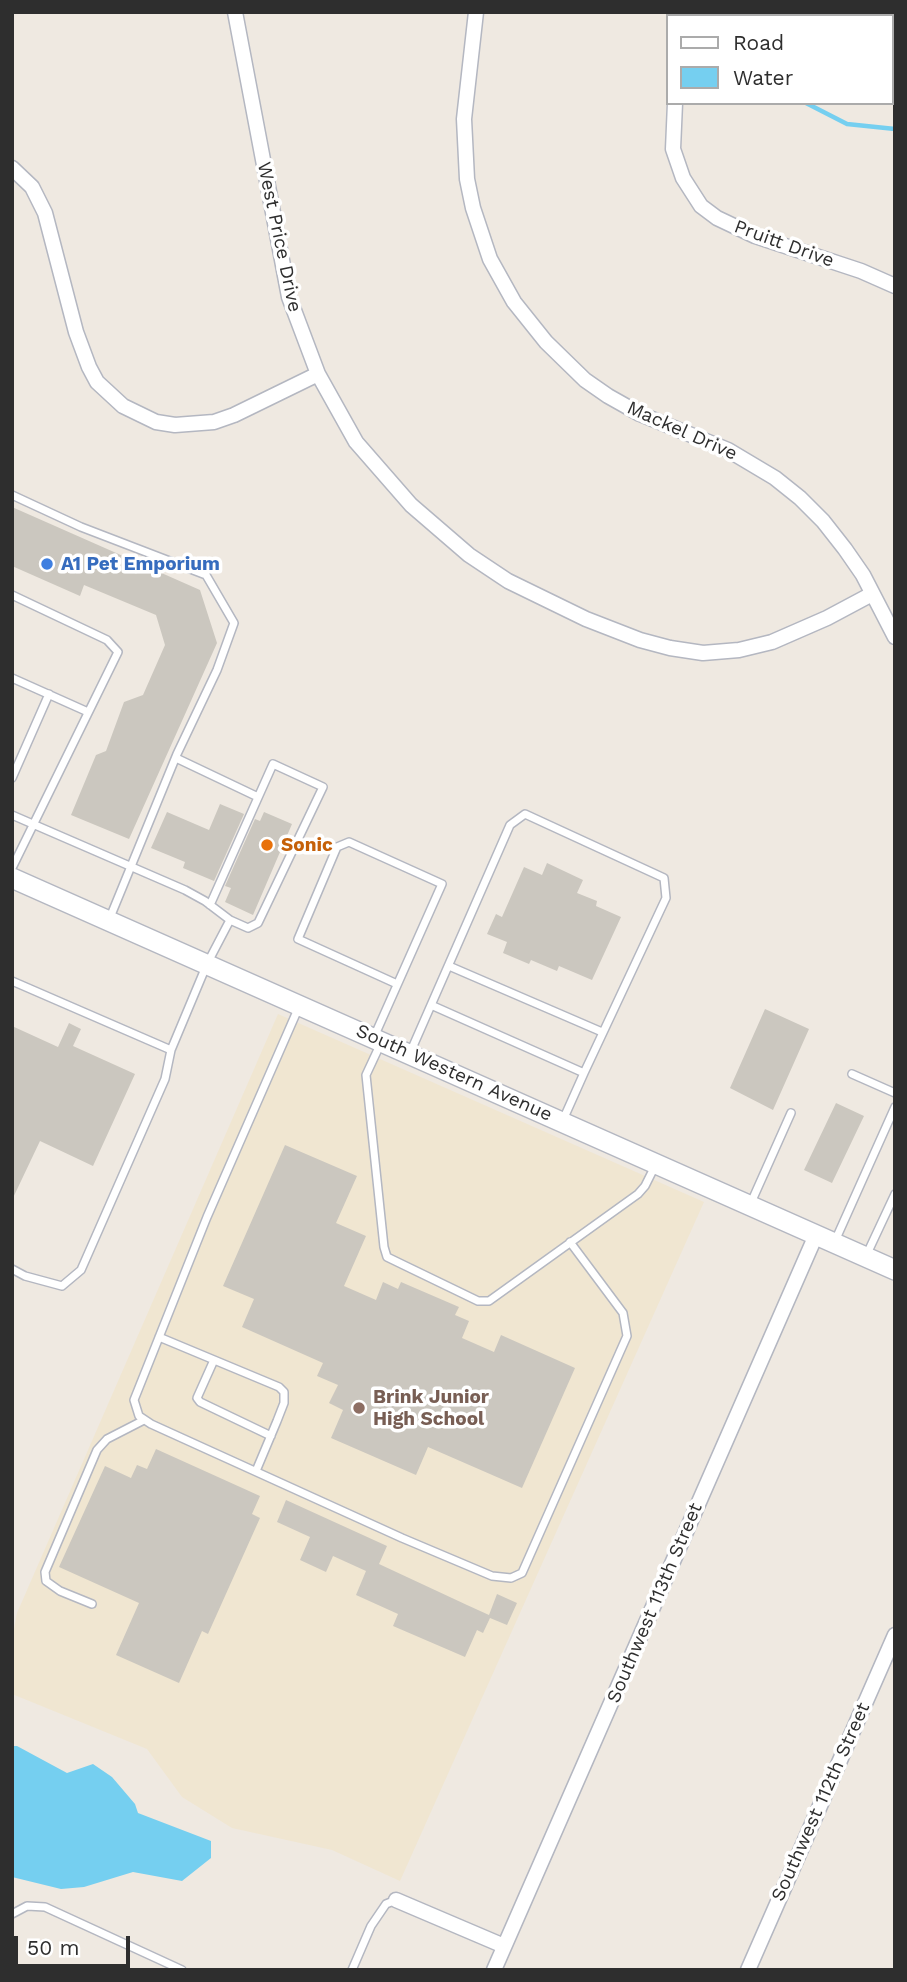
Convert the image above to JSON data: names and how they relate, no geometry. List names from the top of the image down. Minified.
{"streets":{"main road":["South Western Avenue"],"street":["West Price Drive","Pruitt Drive","Mackel Drive","Southwest 113th Street","Southwest 112th Street"]},"crossings":[["West Price Drive","Mackel Drive"],["South Western Avenue","Southwest 113th Street"]],"places":["A1 Pet Emporium","Sonic","Brink Junior High School"],"legend":["Road","Water"],"scale_bar":"50 m"}
